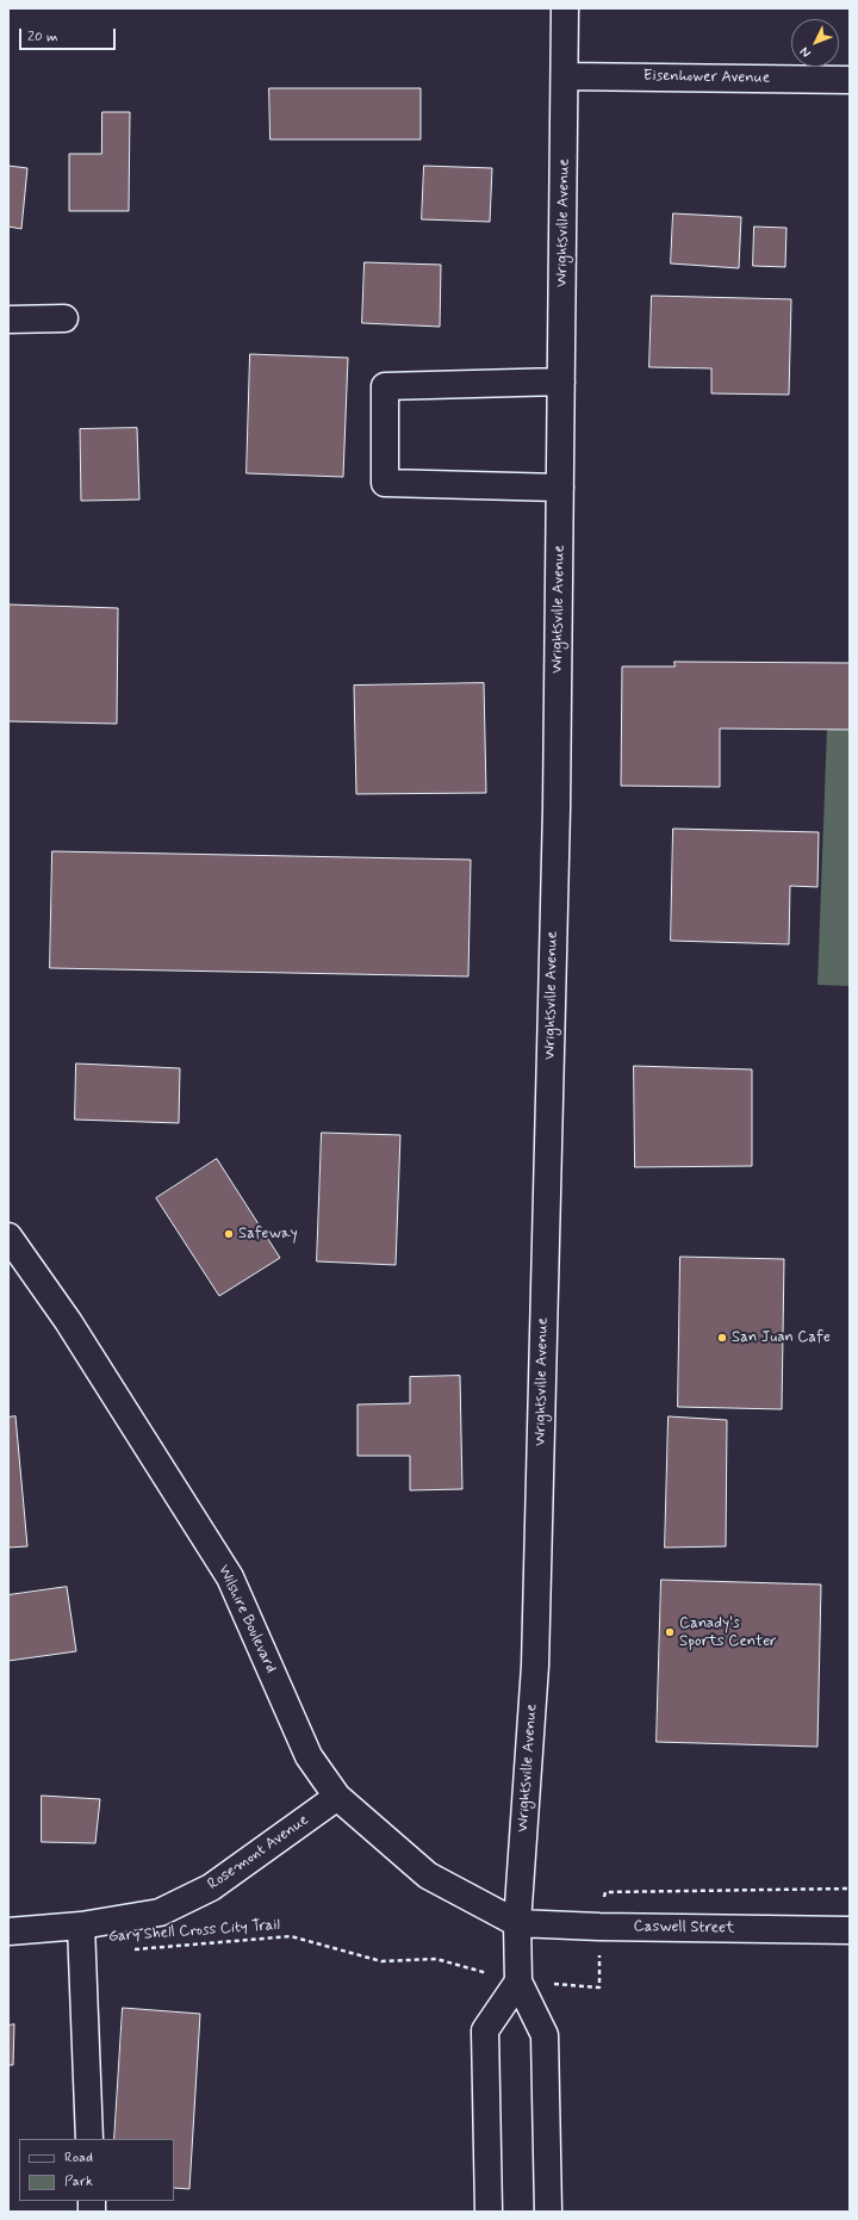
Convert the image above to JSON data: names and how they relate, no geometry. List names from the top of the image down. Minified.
{"streets":{"street":["Eisenhower Avenue","Wrightsville Avenue","Wilshire Boulevard","Rosemont Avenue","Caswell Street"],"path":["Gary Shell Cross City Trail"]},"crossings":[["Eisenhower Avenue","Wrightsville Avenue"],["Wrightsville Avenue","Wilshire Boulevard"],["Wrightsville Avenue","Caswell Street"],["Wrightsville Avenue","Gary Shell Cross City Trail"],["Wilshire Boulevard","Rosemont Avenue"],["Wilshire Boulevard","Caswell Street"],["Rosemont Avenue","Gary Shell Cross City Trail"]],"places":["Safeway","San Juan Cafe","Canady's Sports Center"],"legend":["Road","Park"],"scale_bar":"20 m","north":"bottom left"}
